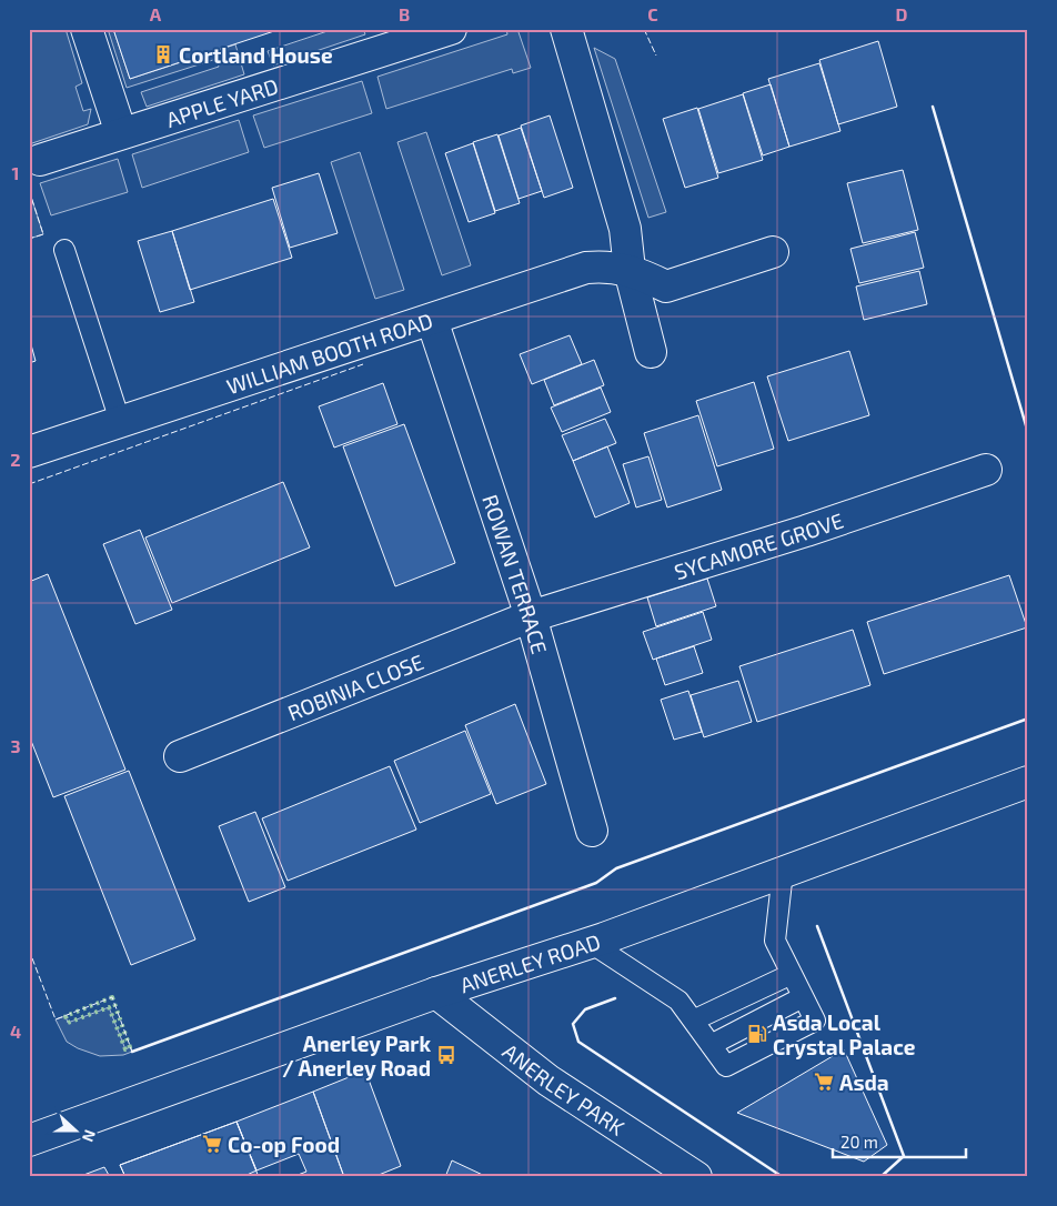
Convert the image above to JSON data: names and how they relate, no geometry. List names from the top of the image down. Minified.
{"streets":{"street":["APPLE YARD","WILLIAM BOOTH ROAD","SYCAMORE GROVE","ROWAN TERRACE","ROBINIA CLOSE","ANERLEY ROAD","ANERLEY PARK"]},"crossings":[["WILLIAM BOOTH ROAD","ROWAN TERRACE"],["SYCAMORE GROVE","ROWAN TERRACE"],["SYCAMORE GROVE","ROBINIA CLOSE"],["ROWAN TERRACE","ROBINIA CLOSE"],["ANERLEY ROAD","ANERLEY PARK"]],"places":{"building":["Cortland House"],"fuel station":["Asda Local Crystal Palace"],"bus stop":["Anerley Park / Anerley Road"],"supermarket":["Asda","Co-op Food"]},"scale_bar":"20 m","north":"right","grid":{"columns":["A","B","C","D"],"rows":["1","2","3","4"]}}
